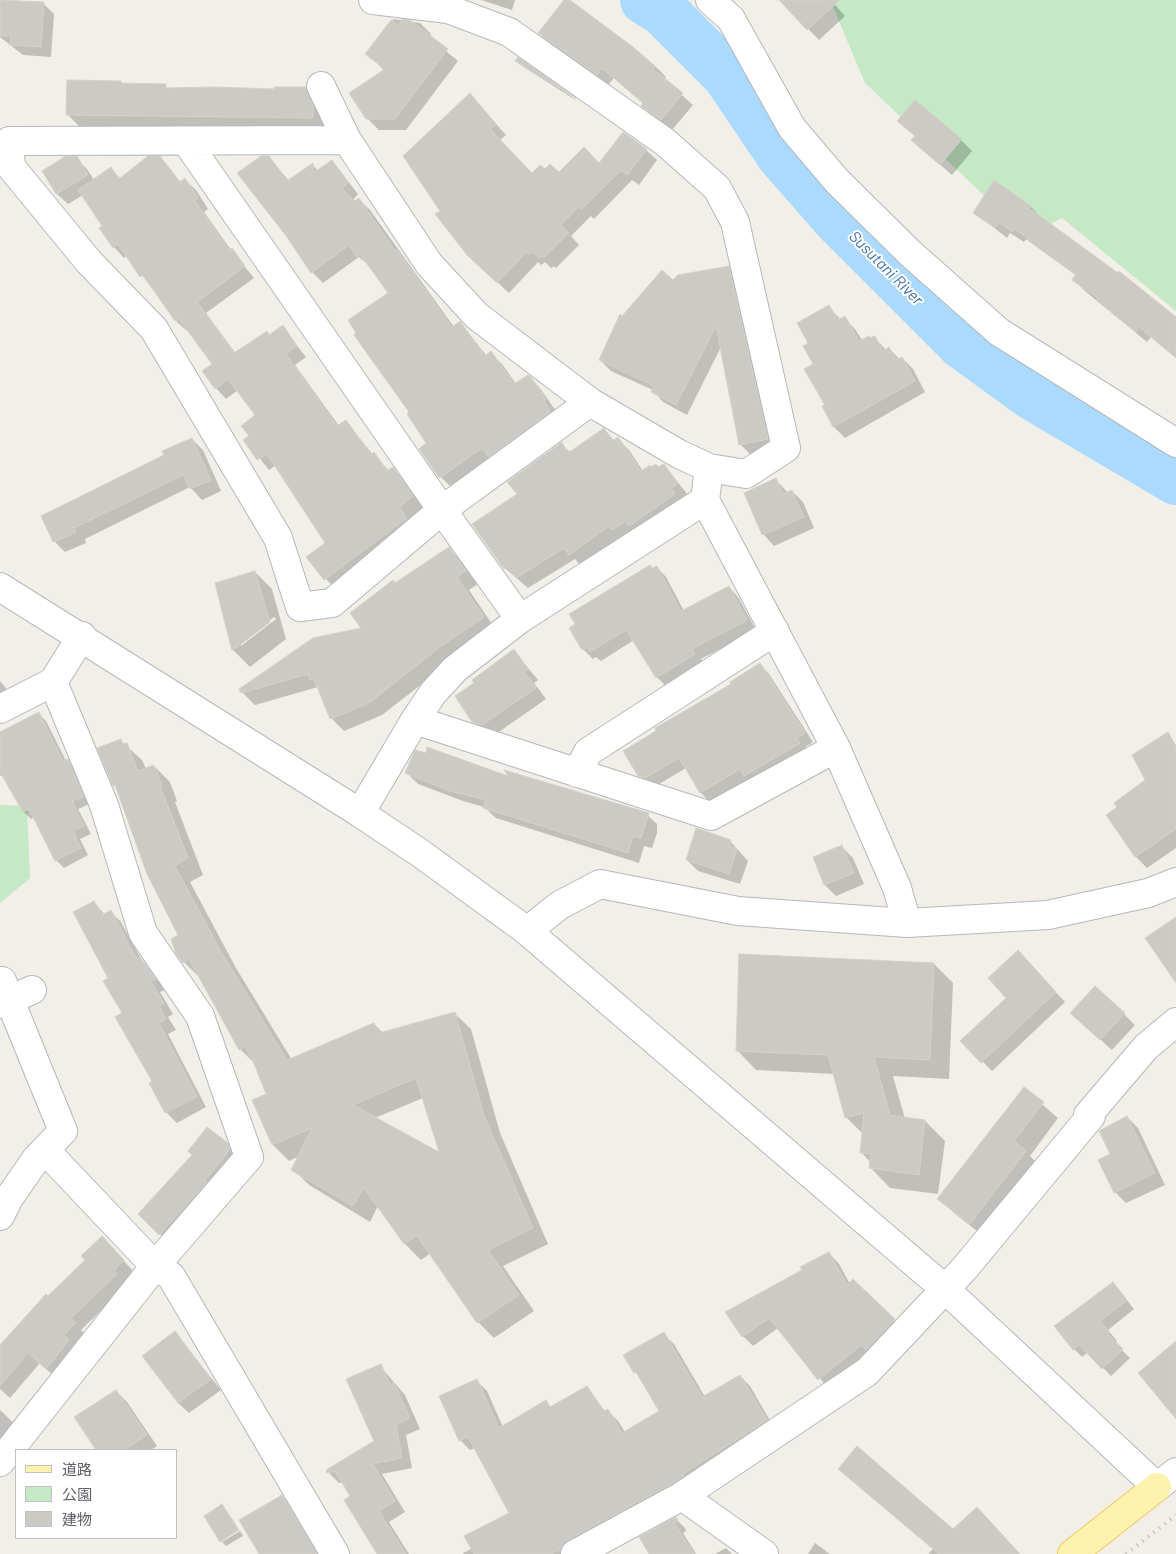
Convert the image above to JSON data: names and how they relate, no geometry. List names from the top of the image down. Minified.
{"water":["Susutani River"],"legend":["道路","公園","建物"]}
